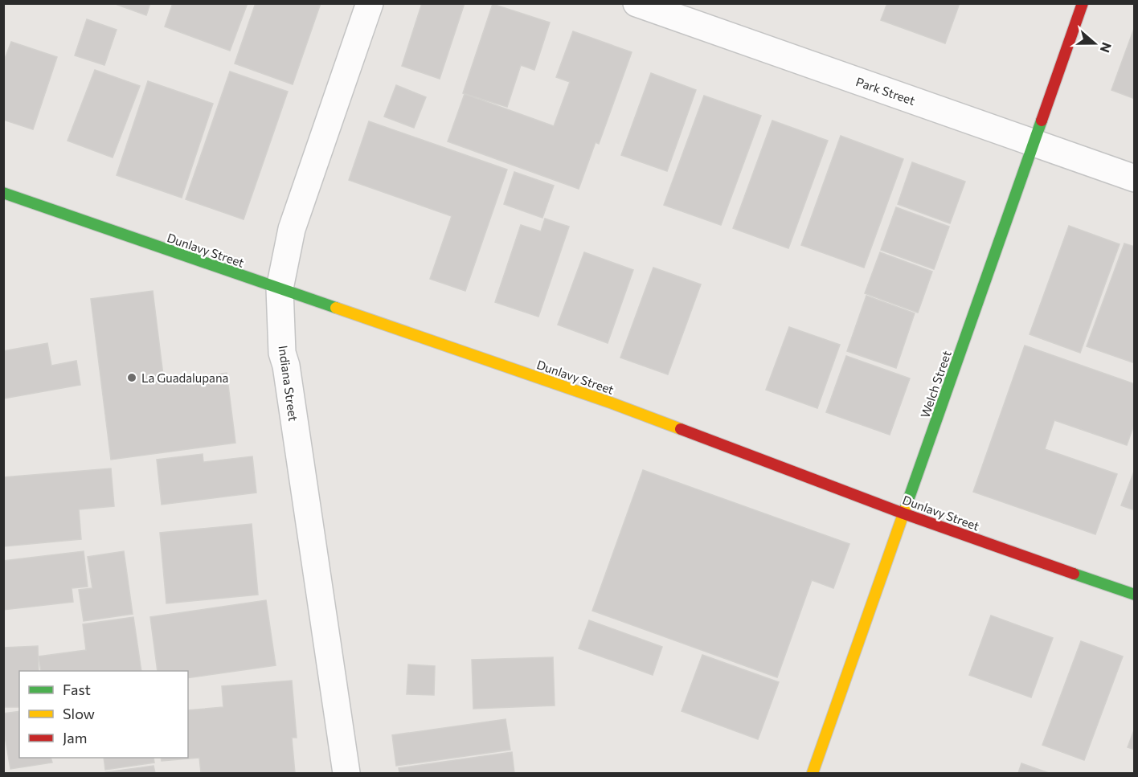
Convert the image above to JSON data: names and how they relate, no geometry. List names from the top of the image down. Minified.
{"streets":{"street":["Park Street","Dunlavy Street","Indiana Street","Welch Street"]},"crossings":[["Park Street","Welch Street"],["Dunlavy Street","Indiana Street"],["Dunlavy Street","Welch Street"]],"places":["La Guadalupana"],"legend":["Fast","Slow","Jam"],"north":"right"}
